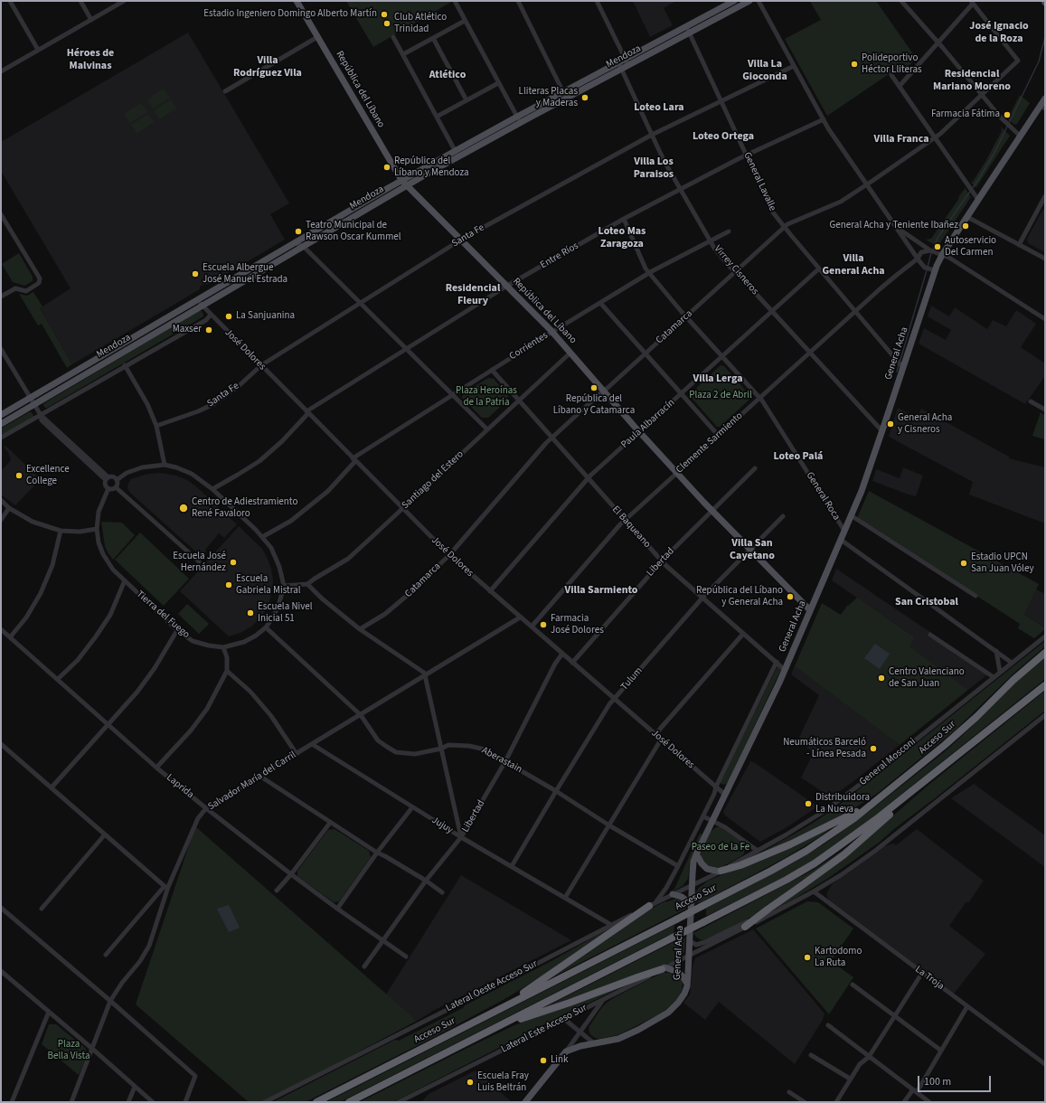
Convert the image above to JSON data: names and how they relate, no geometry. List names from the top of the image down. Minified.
{"streets":{"highway":["Acceso Sur"],"main road":["Mendoza","República del Líbano","General Acha"],"street":["General Lavalle","Santa Fe","Entre Ríos","Virrey Cisneros","Catamarca","Corrientes","José Dolores","Paula Albarracín","Clemente Sarmiento","Santiago del Estero","General Roca","El Baqueano","Libertad","Tierra del Fuego","Tulum","Aberastain","General Mosconi","Salvador María del Carril","Laprida","Jujuy","La Troja","Lateral Oeste Acceso Sur","Lateral Este Acceso Sur"]},"crossings":[["Mendoza","República del Líbano"],["Mendoza","General Lavalle"],["Mendoza","Virrey Cisneros"],["Mendoza","José Dolores"],["República del Líbano","Santa Fe"],["República del Líbano","Entre Ríos"],["República del Líbano","Catamarca"],["República del Líbano","Corrientes"],["República del Líbano","General Acha"],["República del Líbano","Paula Albarracín"],["República del Líbano","Clemente Sarmiento"],["República del Líbano","Santiago del Estero"],["República del Líbano","Libertad"],["República del Líbano","Tulum"],["General Lavalle","Santa Fe"],["General Lavalle","Entre Ríos"],["General Lavalle","Catamarca"],["General Lavalle","General Acha"],["General Lavalle","Paula Albarracín"],["General Lavalle","Clemente Sarmiento"],["Santa Fe","Virrey Cisneros"],["Santa Fe","José Dolores"],["Entre Ríos","Virrey Cisneros"],["Entre Ríos","José Dolores"],["Entre Ríos","General Roca"],["Entre Ríos","Tierra del Fuego"],["Virrey Cisneros","Catamarca"],["Virrey Cisneros","Corrientes"],["Virrey Cisneros","General Acha"],["Virrey Cisneros","Paula Albarracín"],["Virrey Cisneros","Clemente Sarmiento"],["Catamarca","José Dolores"],["Catamarca","General Roca"],["Catamarca","El Baqueano"],["Corrientes","José Dolores"],["Corrientes","General Roca"],["Corrientes","El Baqueano"],["Corrientes","Tierra del Fuego"],["José Dolores","General Acha"],["José Dolores","Paula Albarracín"],["José Dolores","Clemente Sarmiento"],["José Dolores","Santiago del Estero"],["José Dolores","Libertad"],["José Dolores","Tulum"],["José Dolores","Salvador María del Carril"],["General Acha","General Roca"],["General Acha","El Baqueano"],["General Acha","Aberastain"],["General Acha","Lateral Oeste Acceso Sur"],["General Acha","Lateral Este Acceso Sur"],["Paula Albarracín","General Roca"],["Paula Albarracín","El Baqueano"],["Clemente Sarmiento","General Roca"],["Clemente Sarmiento","El Baqueano"],["Santiago del Estero","El Baqueano"],["Santiago del Estero","Tierra del Fuego"],["El Baqueano","Libertad"],["El Baqueano","Tulum"],["Libertad","Aberastain"],["Libertad","Laprida"],["Libertad","Jujuy"],["Tierra del Fuego","Aberastain"],["Tulum","Aberastain"],["Tulum","Jujuy"],["Aberastain","Salvador María del Carril"],["General Mosconi","Lateral Oeste Acceso Sur"],["Salvador María del Carril","Laprida"],["Salvador María del Carril","Jujuy"],["Jujuy","Lateral Oeste Acceso Sur"]],"districts":["José Ignacio de la Roza","Héroes de Malvinas","Villa Rodríguez Vila","Villa La Gioconda","Residencial Mariano Moreno","Atlético","Loteo Lara","Loteo Ortega","Villa Franca","Villa Los Paraisos","Loteo Mas Zaragoza","Villa General Acha","Residencial Fleury","Villa Lerga","Loteo Palá","Villa San Cayetano","Villa Sarmiento","San Cristobal"],"parks":["Plaza Heroínas de la Patria","Plaza 2 de Abril","Paseo de la Fe","Plaza Bella Vista"],"places":["Estadio Ingeniero Domingo Alberto Martín","Club Atlético Trinidad","Polideportivo Héctor Lliteras","Lliteras Placas y Maderas","Farmacia Fátima","República del Líbano y Mendoza","General Acha y Teniente Ibañez","Teatro Municipal de Rawson Oscar Kummel","Autoservicio Del Carmen","Escuela Albergue José Manuel Estrada","La Sanjuanina","Maxser","República del Líbano y Catamarca","General Acha y Cisneros","Excellence College","Centro de Adiestramiento René Favaloro","Escuela José Hernández","Estadio UPCN San Juan Vóley","Escuela Gabriela Mistral","República del Líbano y General Acha","Escuela Nivel Inicial 51","Farmacia José Dolores","Centro Valenciano de San Juan","Neumáticos Barceló - Línea Pesada","Distribuidora La Nueva","Kartodomo La Ruta","Link","Escuela Fray Luis Beltrán"],"scale_bar":"100 m"}
